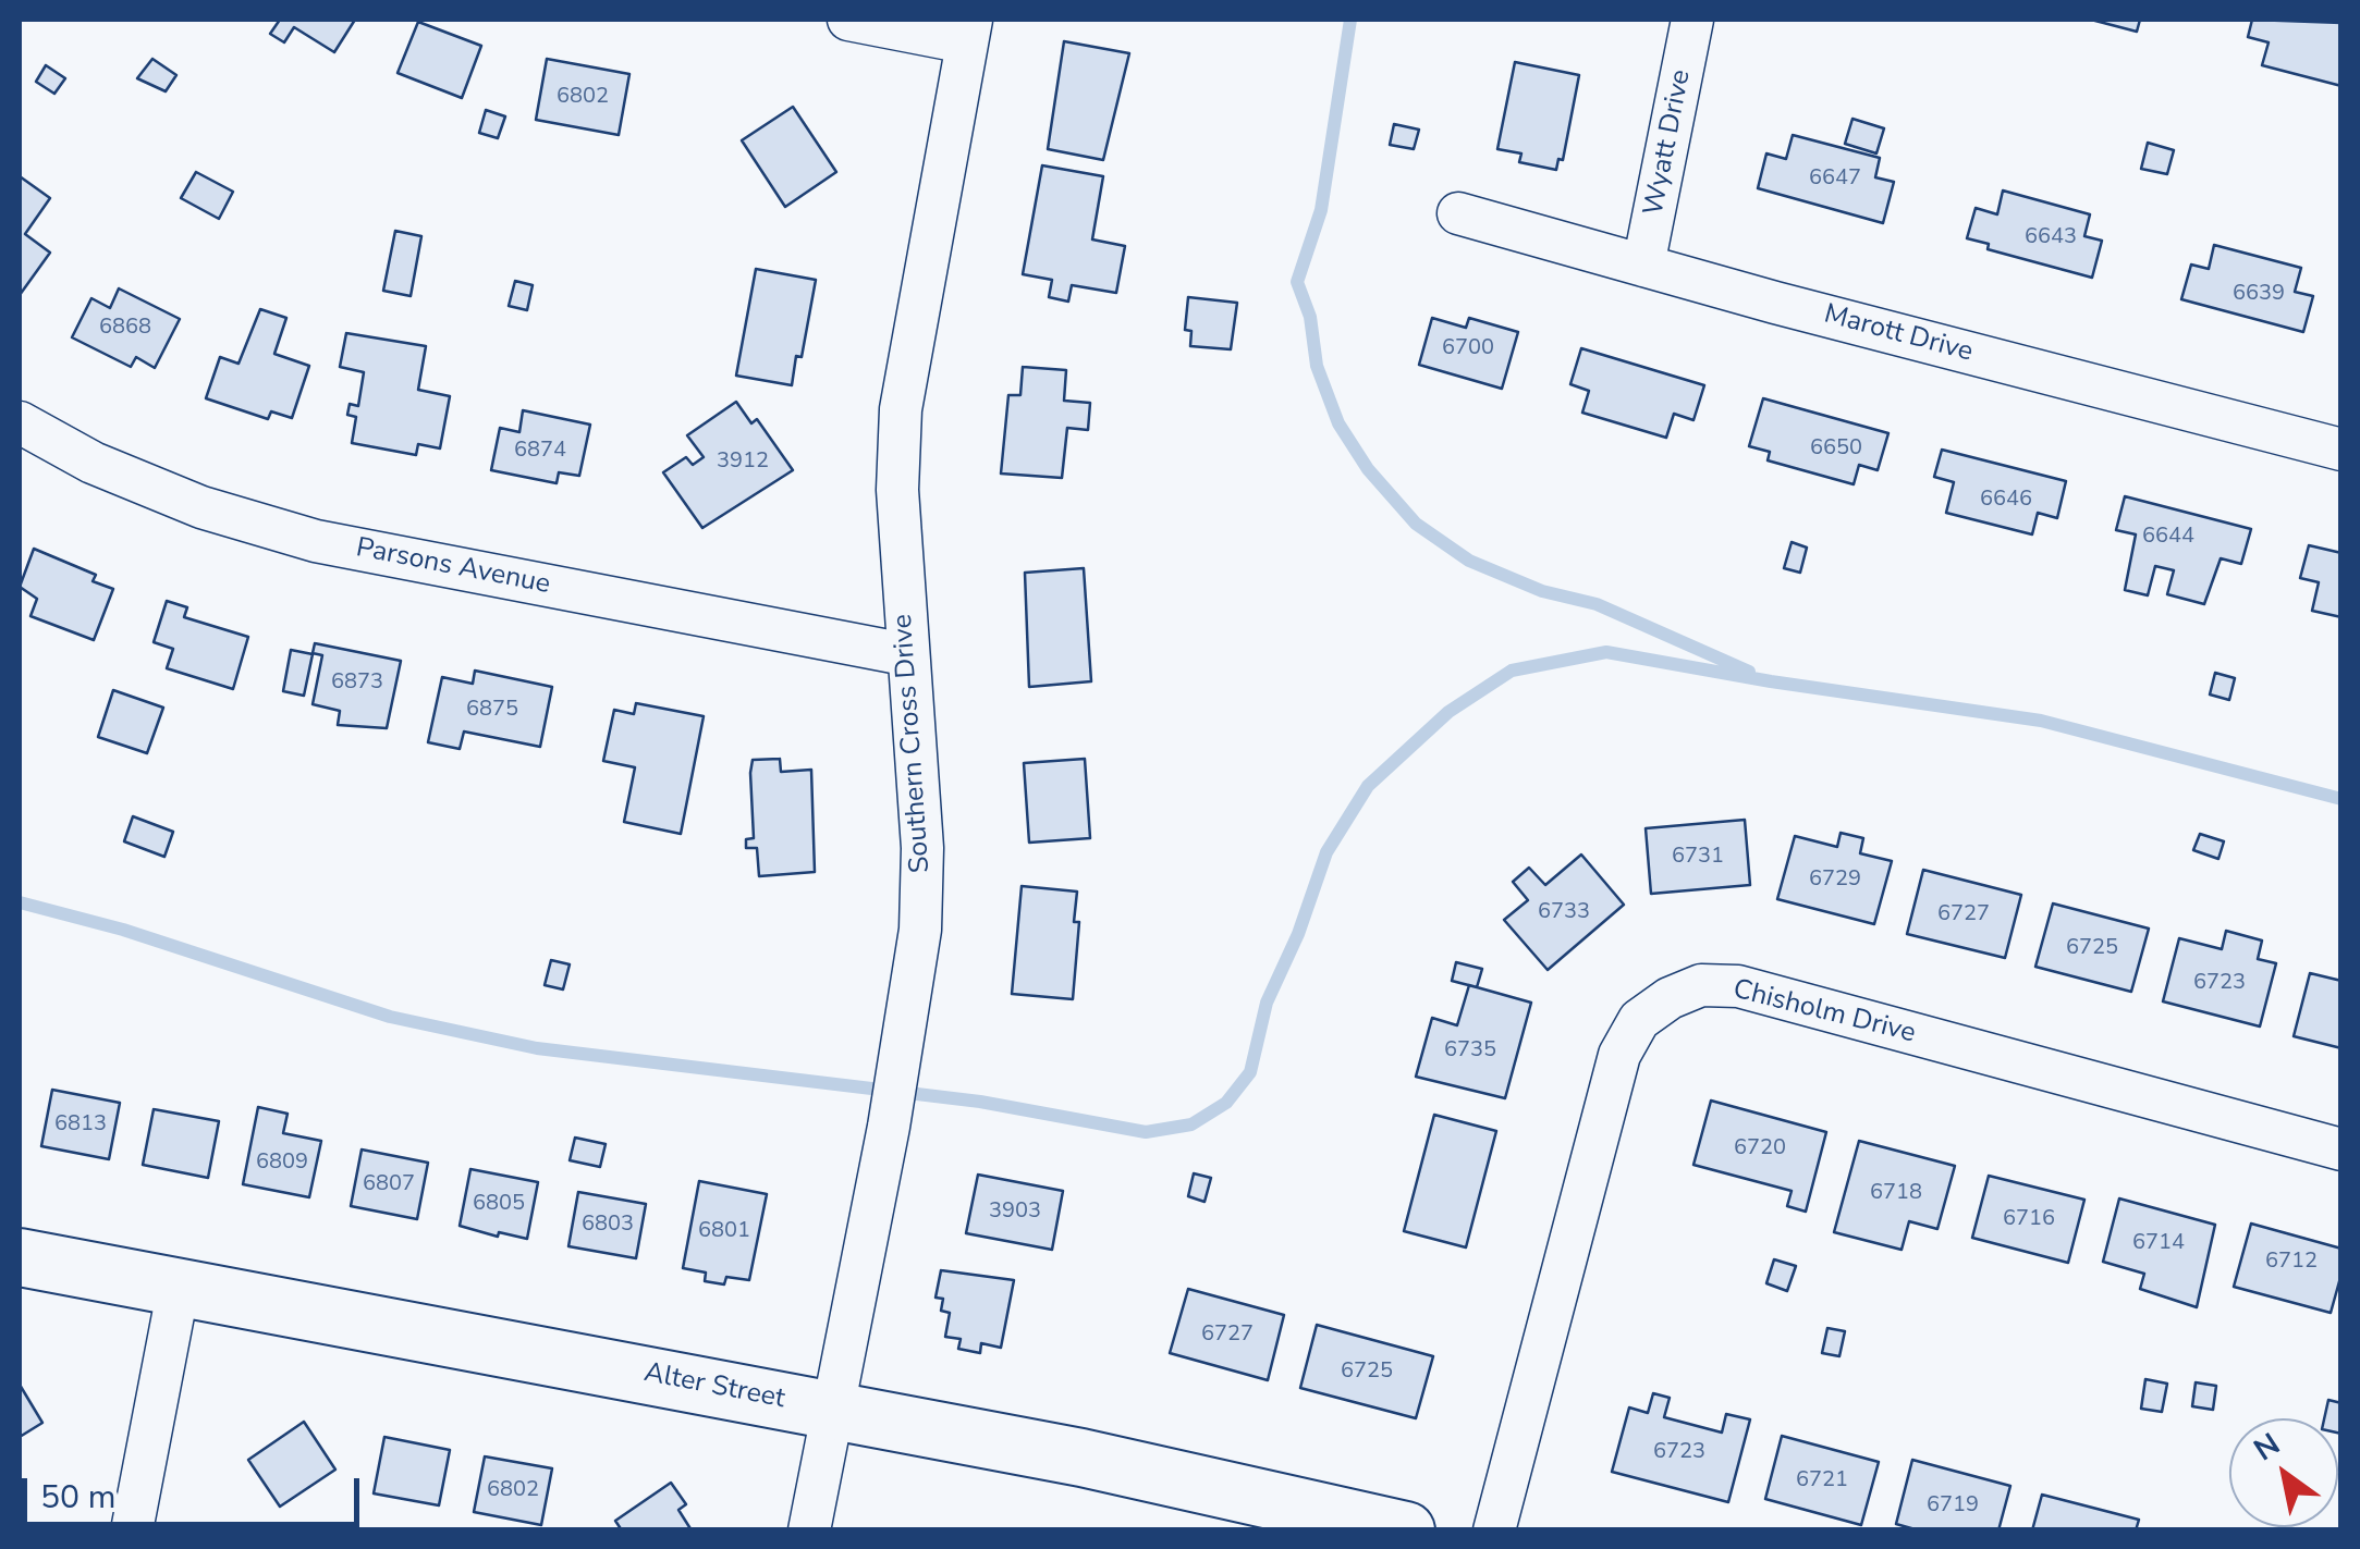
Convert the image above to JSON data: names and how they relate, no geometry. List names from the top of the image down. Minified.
{"streets":{"street":["Wyatt Drive","Marott Drive","Parsons Avenue","Southern Cross Drive","Chisholm Drive","Alter Street"]},"crossings":[["Wyatt Drive","Marott Drive"],["Parsons Avenue","Southern Cross Drive"],["Southern Cross Drive","Alter Street"]],"house_numbers":["6802","6647","6643","6639","6868","6700","6650","6874","3912","6646","6644","6873","6875","6731","6729","6733","6727","6725","6723","6735","6813","6720","6809","6807","6718","6805","3903","6716","6803","6801","6714","6712","6727","6725","6723","6721","6802","6719"],"scale_bar":"50 m","north":"top left"}
